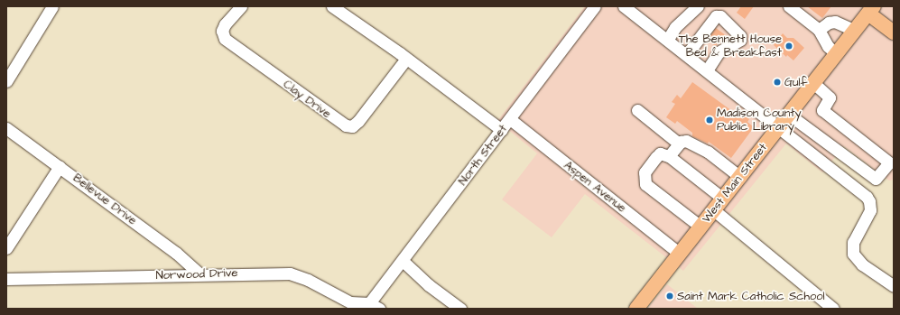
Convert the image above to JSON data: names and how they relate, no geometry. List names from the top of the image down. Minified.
{"streets":{"main road":["West Main Street"],"street":["Clay Drive","North Street","Aspen Avenue","Bellevue Drive","Norwood Drive"]},"crossings":[["North Street","Aspen Avenue"],["North Street","Norwood Drive"],["West Main Street","Aspen Avenue"],["Bellevue Drive","Norwood Drive"]],"places":["The Bennett House Bed & Breakfast","Gulf","Madison County Public Library","Saint Mark Catholic School"]}
